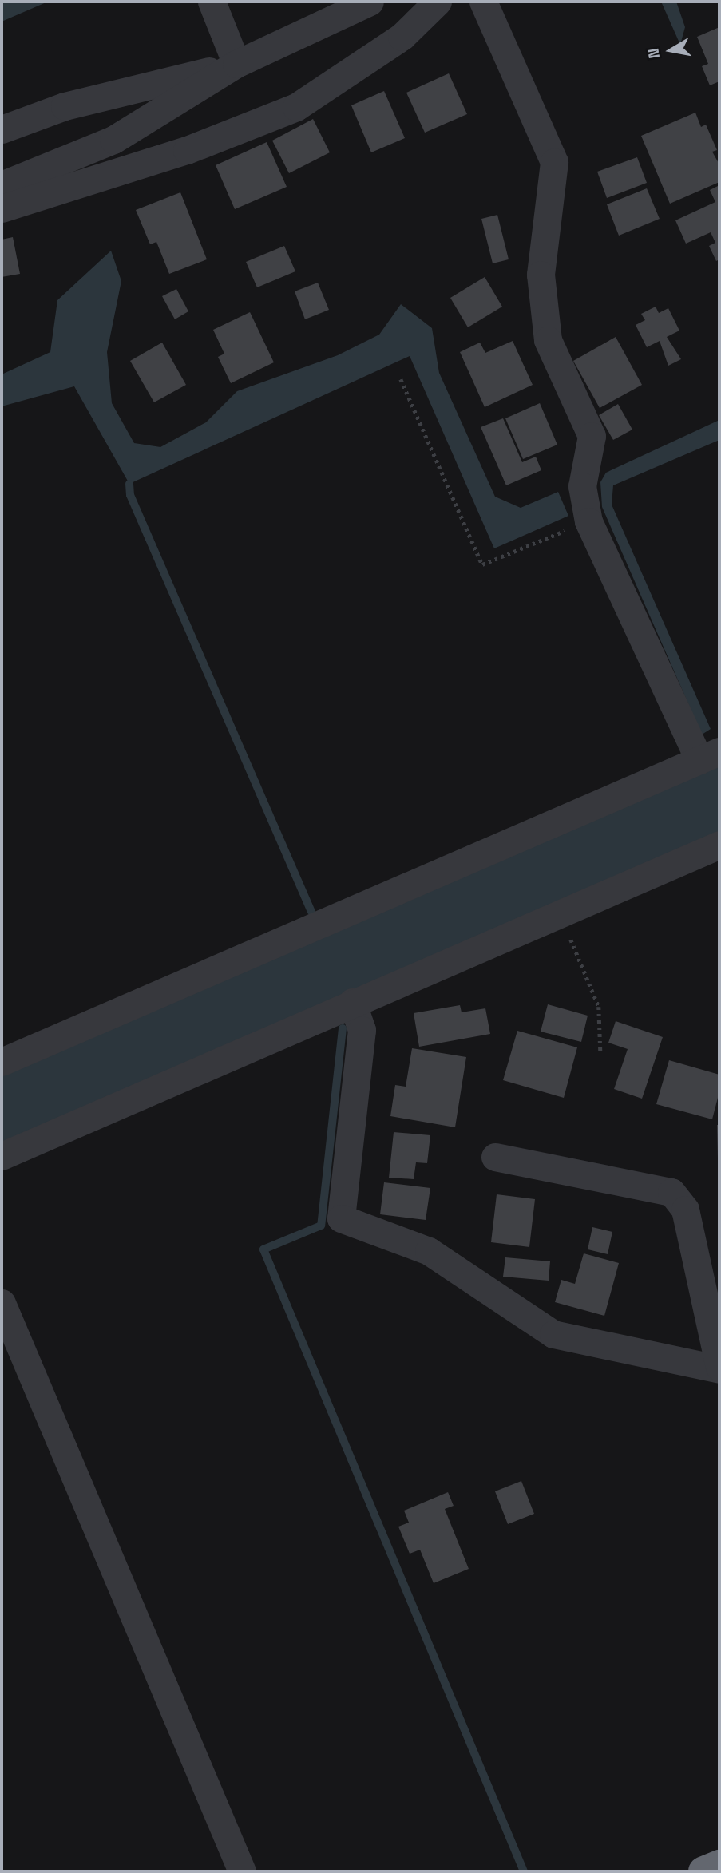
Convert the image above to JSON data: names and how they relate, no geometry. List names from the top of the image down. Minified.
{"north":"left"}
